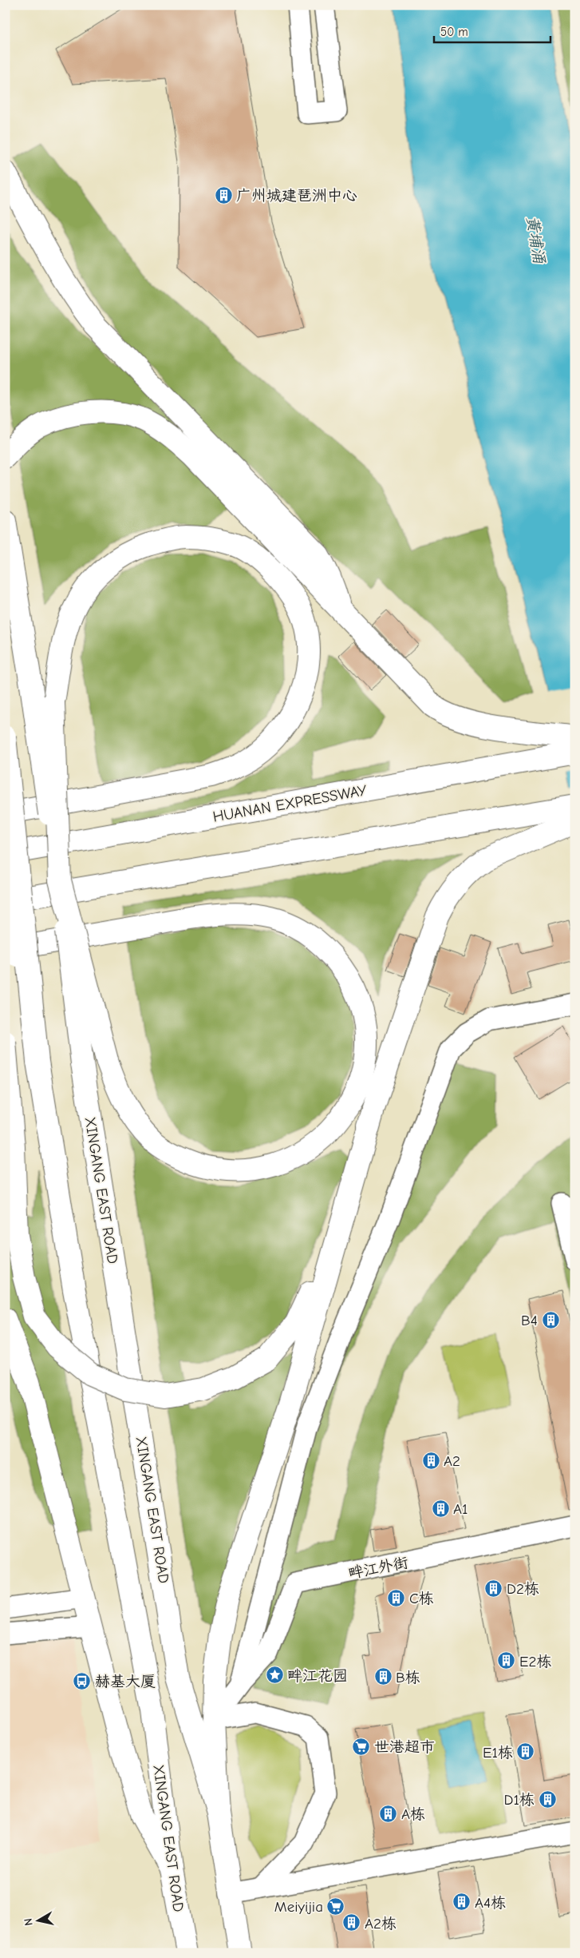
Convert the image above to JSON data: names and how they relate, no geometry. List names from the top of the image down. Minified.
{"streets":{"main road":["HUANAN EXPRESSWAY","XINGANG EAST ROAD"],"street":["畔江外街"]},"water":["黄埔涌"],"places":{"building":["广州城建琶洲中心","B4","A2","A1","D2栋","C栋","E2栋","B栋","E1栋","D1栋","A栋","A4栋","A2栋"],"place":["畔江花园"],"bus stop":["赫基大厦"],"supermarket":["世港超市","Meiyijia"]},"scale_bar":"50 m","north":"left"}
